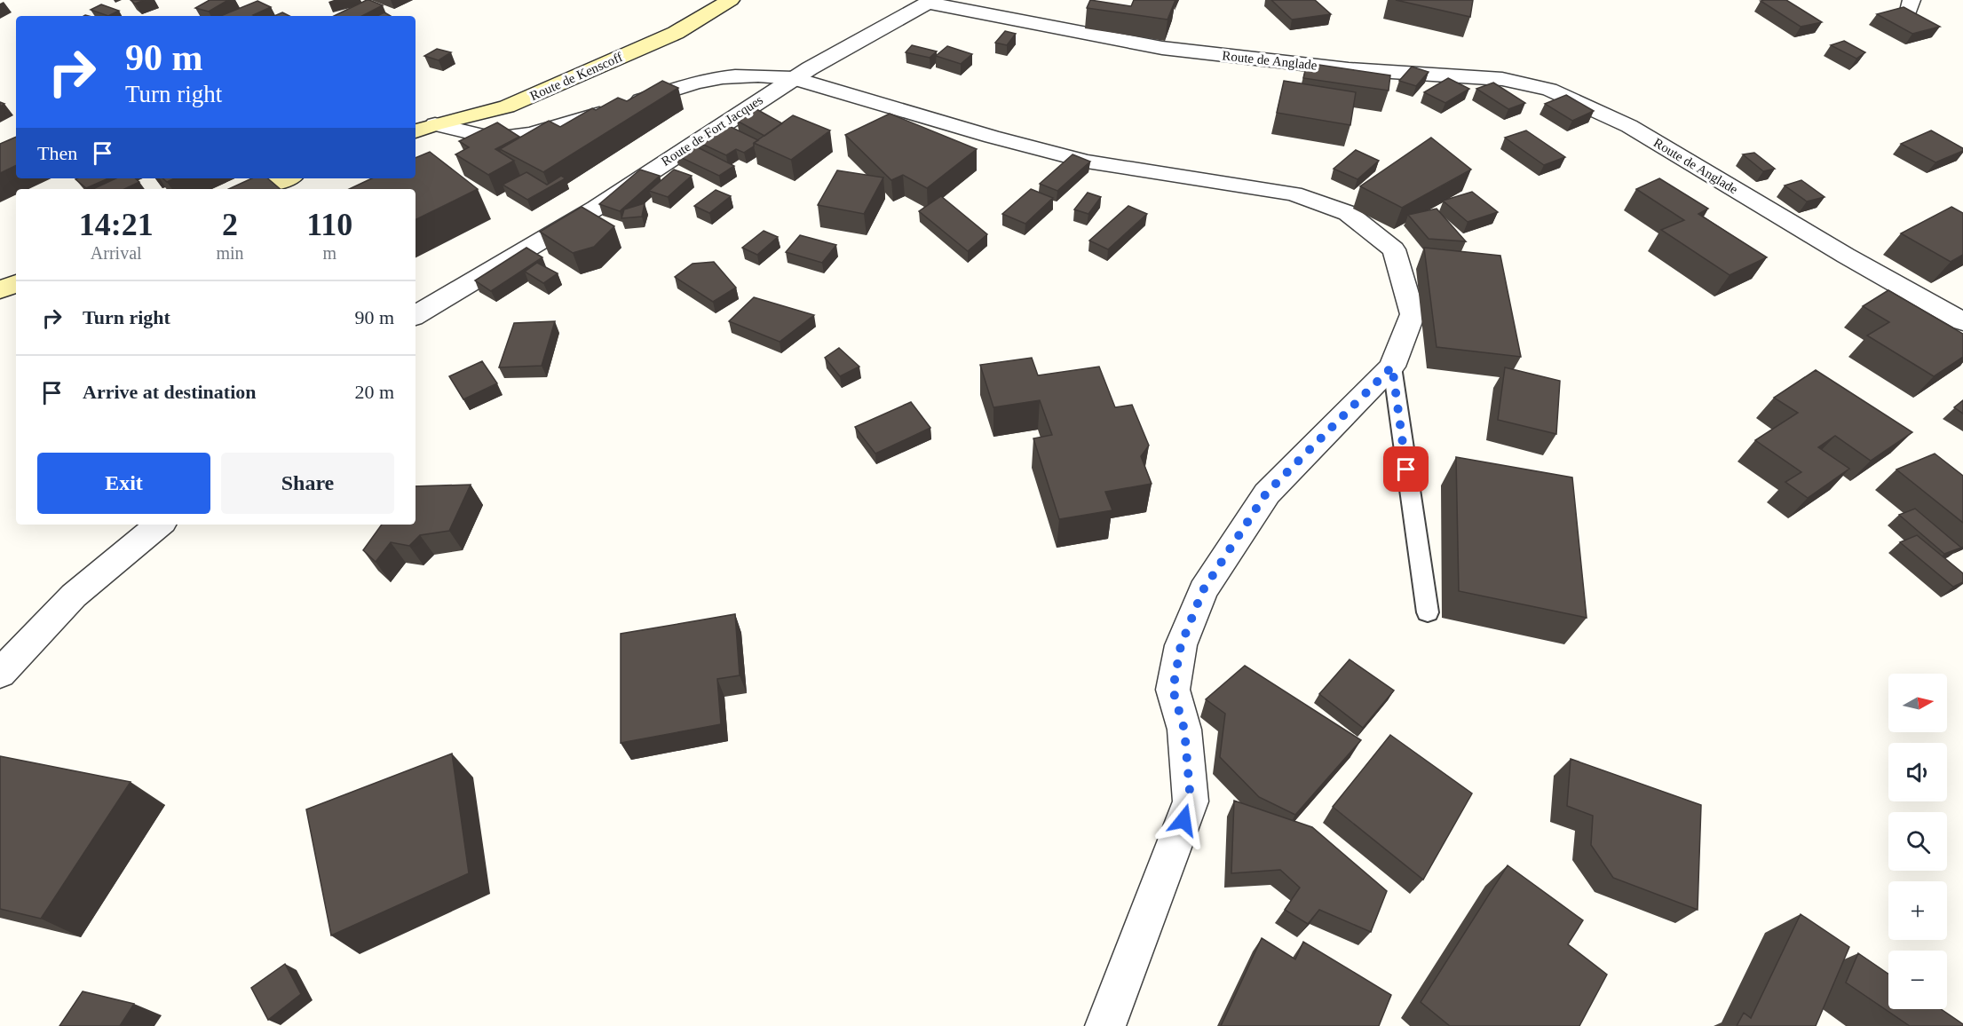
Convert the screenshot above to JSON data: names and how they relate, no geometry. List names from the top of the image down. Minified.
{"streets":{"main road":["Route de Kenscoff"],"street":["Route de Anglade","Route de Fort Jacques"]},"crossings":[["Route de Anglade","Route de Fort Jacques"]],"north":"right","page":{"turn":["90 m","Turn right"],"then":"Then","eta":["14:21","Arrival","2","min","110","m"],"list":[{"name":"Turn right","value":"90 m"},{"name":"Arrive at destination","value":"20 m"}],"buttons":["Exit","Share"],"map_buttons":["+","−"]}}
